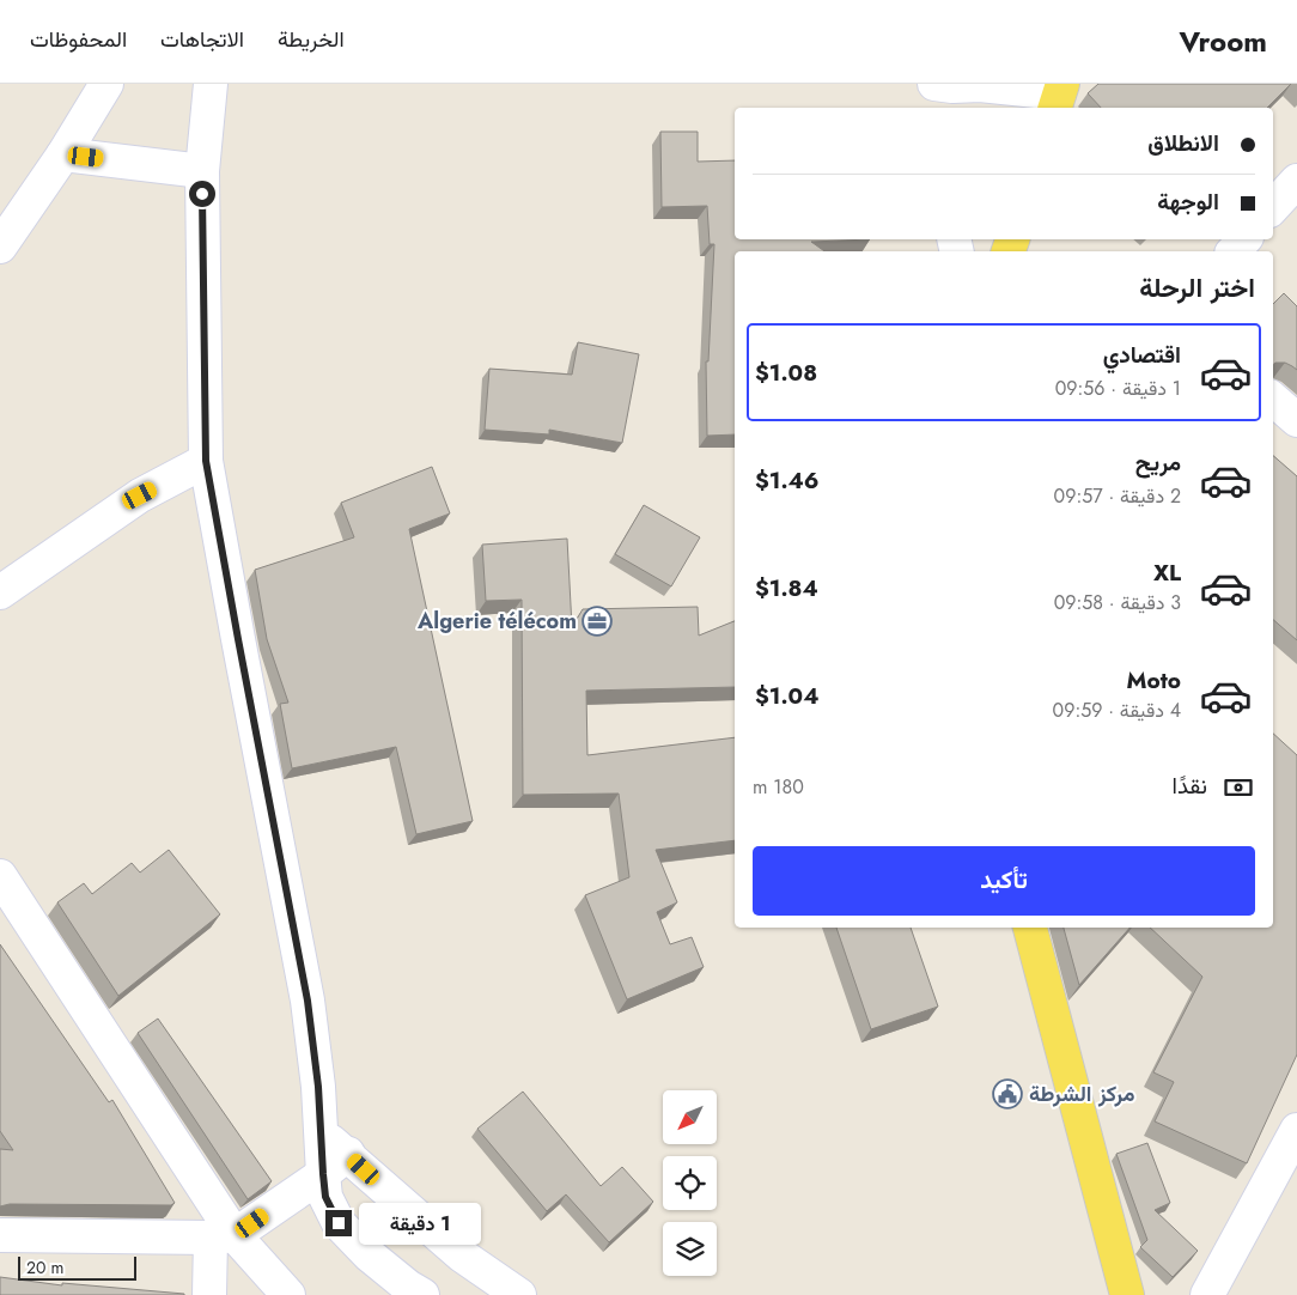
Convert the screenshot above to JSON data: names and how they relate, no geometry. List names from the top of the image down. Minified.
{"places":{"office":["Algerie télécom"],"public building":["مركز الشرطة"]},"scale_bar":"20 m","north":"bottom left","page":{"header":"Vroom","nav":["الخريطة","الاتجاهات","المحفوظات"],"banner":["الانطلاق","الوجهة"],"heading":"اختر الرحلة","list":[{"name":"اقتصادي","note":"1 دقيقة · 09:56","value":"$1.08"},{"name":"مريح","note":"2 دقيقة · 09:57","value":"$1.46"},{"name":"XL","note":"3 دقيقة · 09:58","value":"$1.84"},{"name":"Moto","note":"4 دقيقة · 09:59","value":"$1.04"}],"pay":["نقدًا","180 m"],"buttons":"تأكيد","bubble":"1 دقيقة","scale":"20 m"}}
